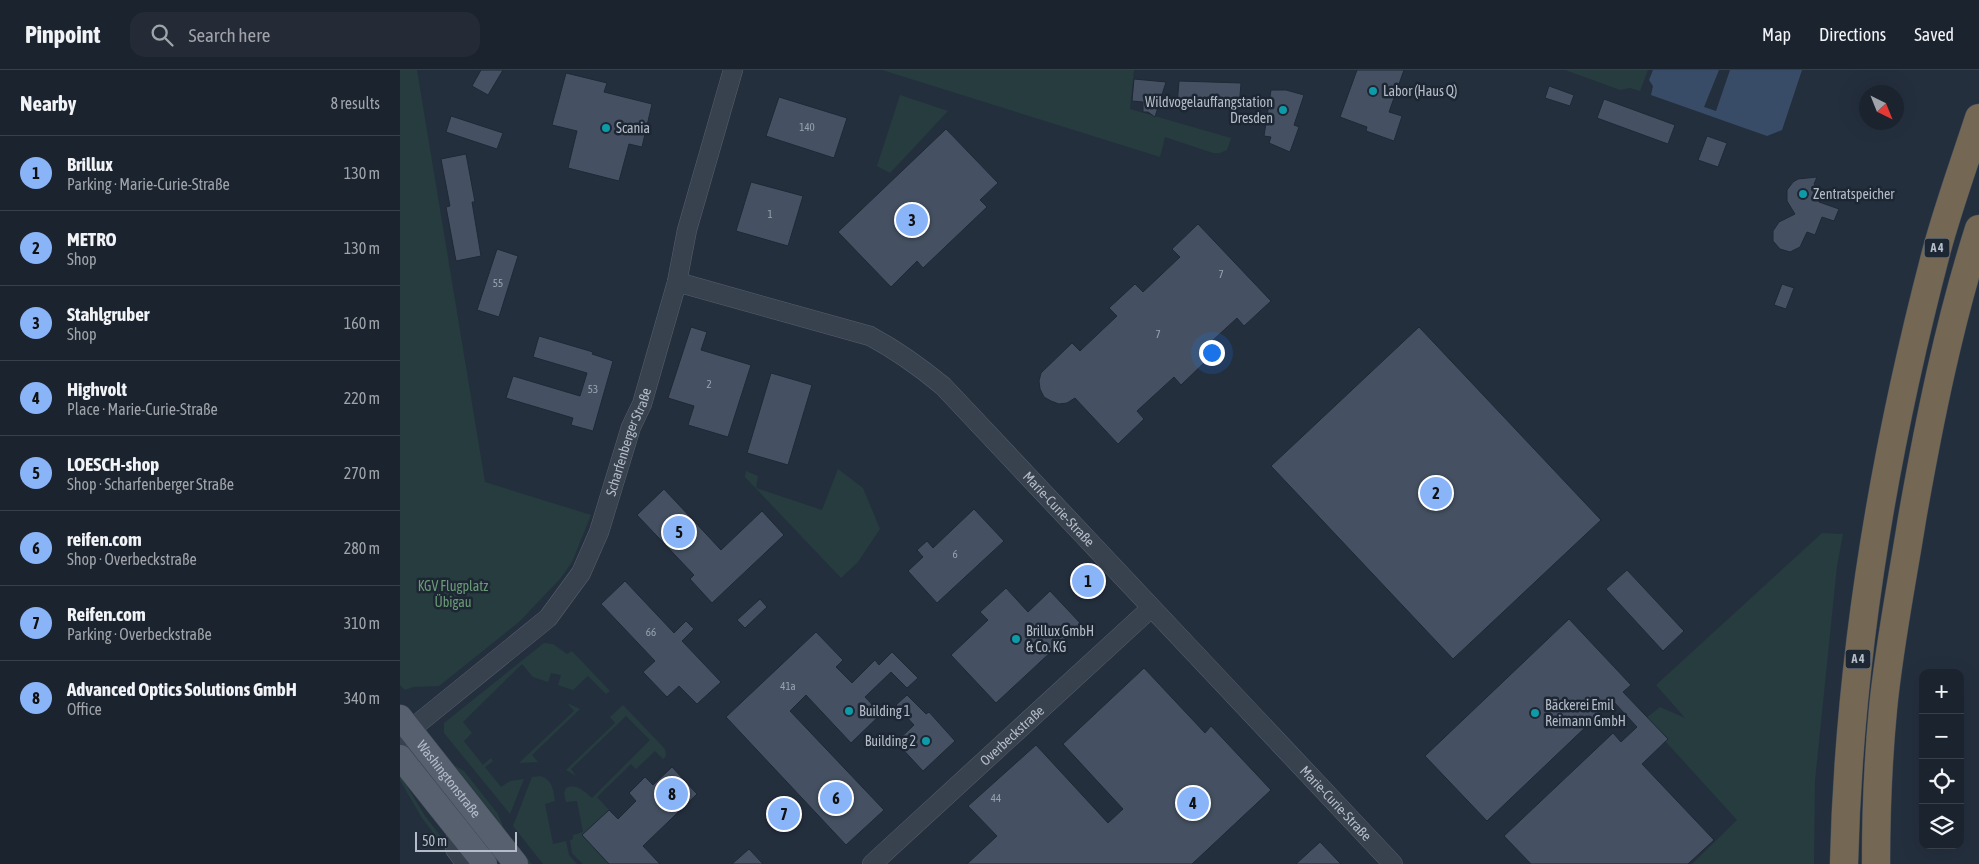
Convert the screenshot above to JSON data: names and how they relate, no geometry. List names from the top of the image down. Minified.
{"streets":{"highway":["A 4"],"main road":["Washingtonstraße"],"street":["Scharfenberger Straße","Marie-Curie-Straße","Overbeckstraße"]},"crossings":[["Scharfenberger Straße","Marie-Curie-Straße"],["Scharfenberger Straße","Washingtonstraße"],["Marie-Curie-Straße","Overbeckstraße"]],"parks":["KGV Flugplatz Übigau"],"places":["Labor (Haus Q)","Wildvogelauffangstation Dresden","Scania","Zentratspeicher","Brillux GmbH & Co. KG","Building 1","Bäckerei Emil Reimann GmbH","Building 2"],"house_numbers":["140","1","7","55","7","2","53","6","66","41a","44"],"scale_bar":"50 m","north":"bottom right","page":{"header":"Pinpoint","search":"Search here","nav":["Map","Directions","Saved"],"heading":["Nearby","8 results"],"list":[{"mark":"1","name":"Brillux","note":"Parking · Marie-Curie-Straße","value":"130 m"},{"mark":"2","name":"METRO","note":"Shop","value":"130 m"},{"mark":"3","name":"Stahlgruber","note":"Shop","value":"160 m"},{"mark":"4","name":"Highvolt","note":"Place · Marie-Curie-Straße","value":"220 m"},{"mark":"5","name":"LOESCH-shop","note":"Shop · Scharfenberger Straße","value":"270 m"},{"mark":"6","name":"reifen.com","note":"Shop · Overbeckstraße","value":"280 m"},{"mark":"7","name":"Reifen.com","note":"Parking · Overbeckstraße","value":"310 m"},{"mark":"8","name":"Advanced Optics Solutions GmbH","note":"Office","value":"340 m"}],"pins":["3","2","5","1","8","6","4","7"],"map_buttons":["+","−"],"scale":"50 m"}}
